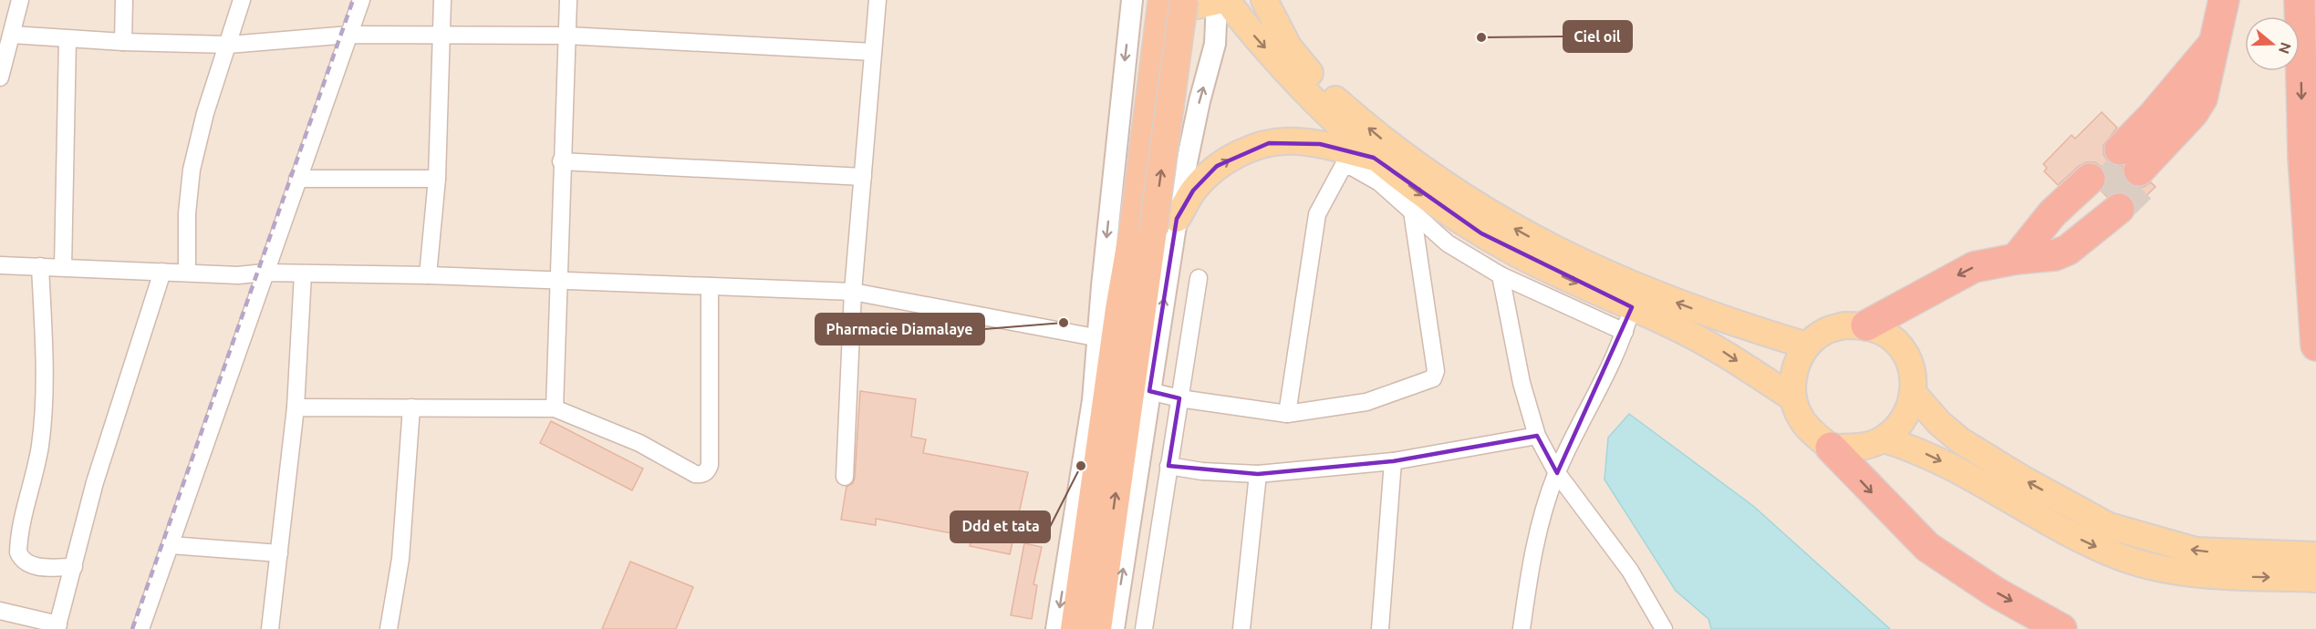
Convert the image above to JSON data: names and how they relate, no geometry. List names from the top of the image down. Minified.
{"places":["Ciel oil","Pharmacie Diamalaye","Ddd et tata"],"north":"right"}
